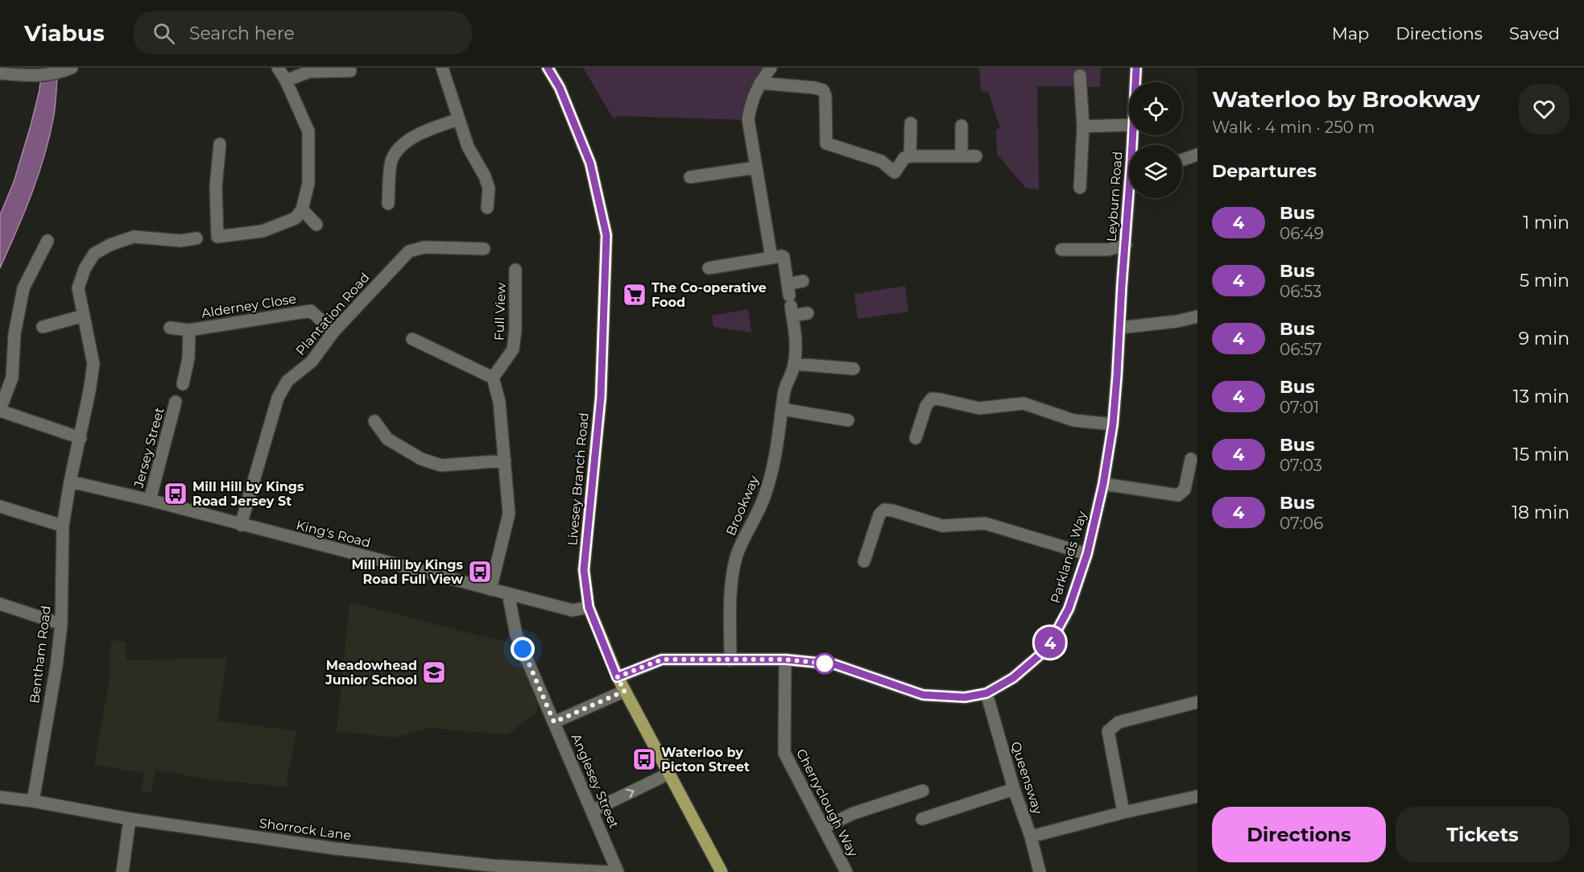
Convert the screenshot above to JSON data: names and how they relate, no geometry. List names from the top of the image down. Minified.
{"streets":{"main road":["Livesey Branch Road"],"street":["Leyburn Road","Alderney Close","Full View","Plantation Road","Jersey Street","Brookway","King's Road","Parklands Way","Bentham Road","Queensway","Anglesey Street","Cherryclough Way","Shorrock Lane"]},"crossings":[["Leyburn Road","Parklands Way"],["Alderney Close","Plantation Road"],["Plantation Road","King's Road"],["Jersey Street","King's Road"],["Livesey Branch Road","King's Road"],["Livesey Branch Road","Parklands Way"],["Brookway","Parklands Way"],["King's Road","Bentham Road"],["King's Road","Anglesey Street"],["Parklands Way","Queensway"],["Parklands Way","Cherryclough Way"],["Bentham Road","Shorrock Lane"]],"places":{"supermarket":["The Co-operative Food"],"bus stop":["Mill Hill by Kings Road Jersey St","Mill Hill by Kings Road Full View","Waterloo by Picton Street"],"school or university":["Meadowhead Junior School"]},"lines":["bus line 4"],"page":{"header":"Viabus","search":"Search here","nav":["Map","Directions","Saved"],"on_map":"4","heading":[["Waterloo by Brookway","Walk · 4 min · 250 m"],"Departures"],"list":[{"mark":"4","name":"Bus","note":"06:49","value":"1 min"},{"mark":"4","name":"Bus","note":"06:53","value":"5 min"},{"mark":"4","name":"Bus","note":"06:57","value":"9 min"},{"mark":"4","name":"Bus","note":"07:01","value":"13 min"},{"mark":"4","name":"Bus","note":"07:03","value":"15 min"},{"mark":"4","name":"Bus","note":"07:06","value":"18 min"}],"buttons":["Directions","Tickets"]}}
